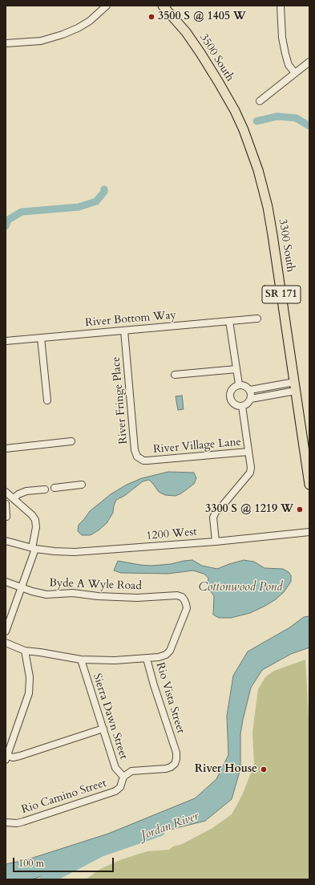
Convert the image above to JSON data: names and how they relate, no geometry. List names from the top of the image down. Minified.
{"streets":{"main road":["3500 South","3300 South","SR 171"],"street":["River Bottom Way","River Fringe Place","River Village Lane","1200 West","Byde A Wyle Road","Rio Vista Street","Sierra Dawn Street","Rio Camino Street"]},"crossings":[["3500 South","3300 South"],["River Bottom Way","River Fringe Place"],["River Fringe Place","River Village Lane"],["Byde A Wyle Road","Rio Vista Street"],["Rio Vista Street","Sierra Dawn Street"],["Rio Vista Street","Rio Camino Street"],["Sierra Dawn Street","Rio Camino Street"]],"water":["Cottonwood Pond","Jordan River"],"places":["3500 S @ 1405 W","3300 S @ 1219 W","River House"],"scale_bar":"100 m"}
